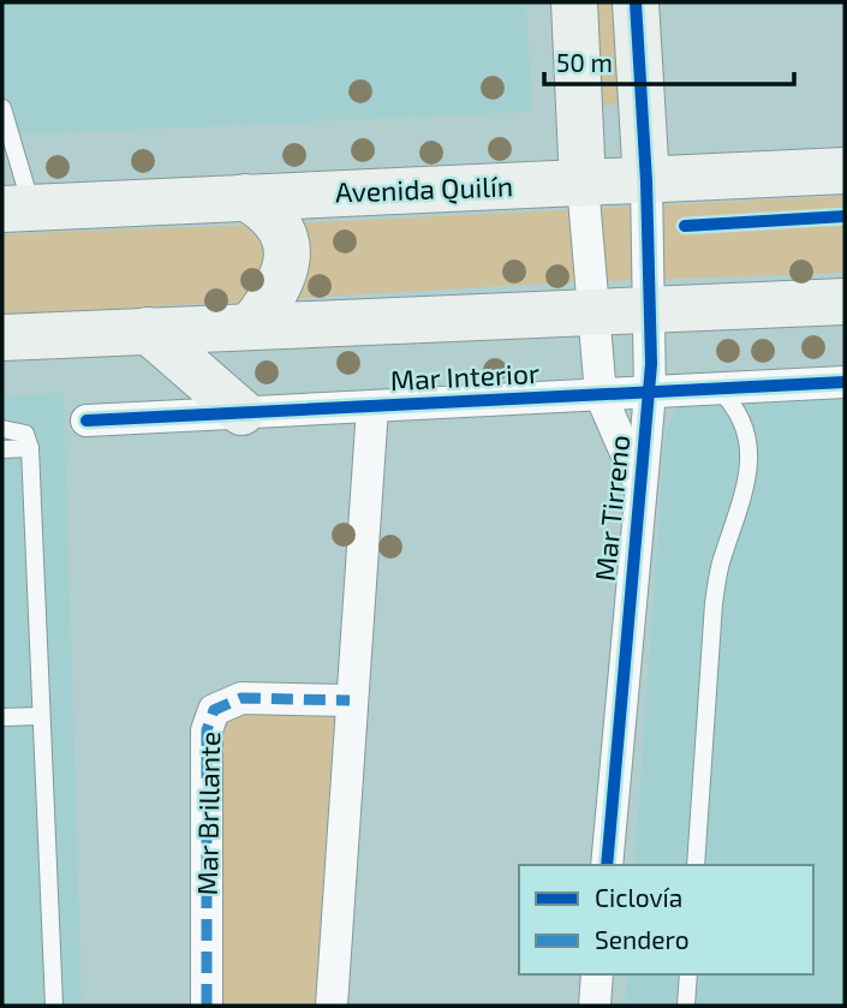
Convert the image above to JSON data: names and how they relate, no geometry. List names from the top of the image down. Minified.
{"streets":{"main road":["Avenida Quilín","Mar Tirreno"],"street":["Mar Interior","Mar Brillante"]},"crossings":[["Avenida Quilín","Mar Tirreno"],["Mar Interior","Mar Tirreno"],["Mar Interior","Mar Brillante"]],"legend":["Ciclovía","Sendero"],"scale_bar":"50 m"}
